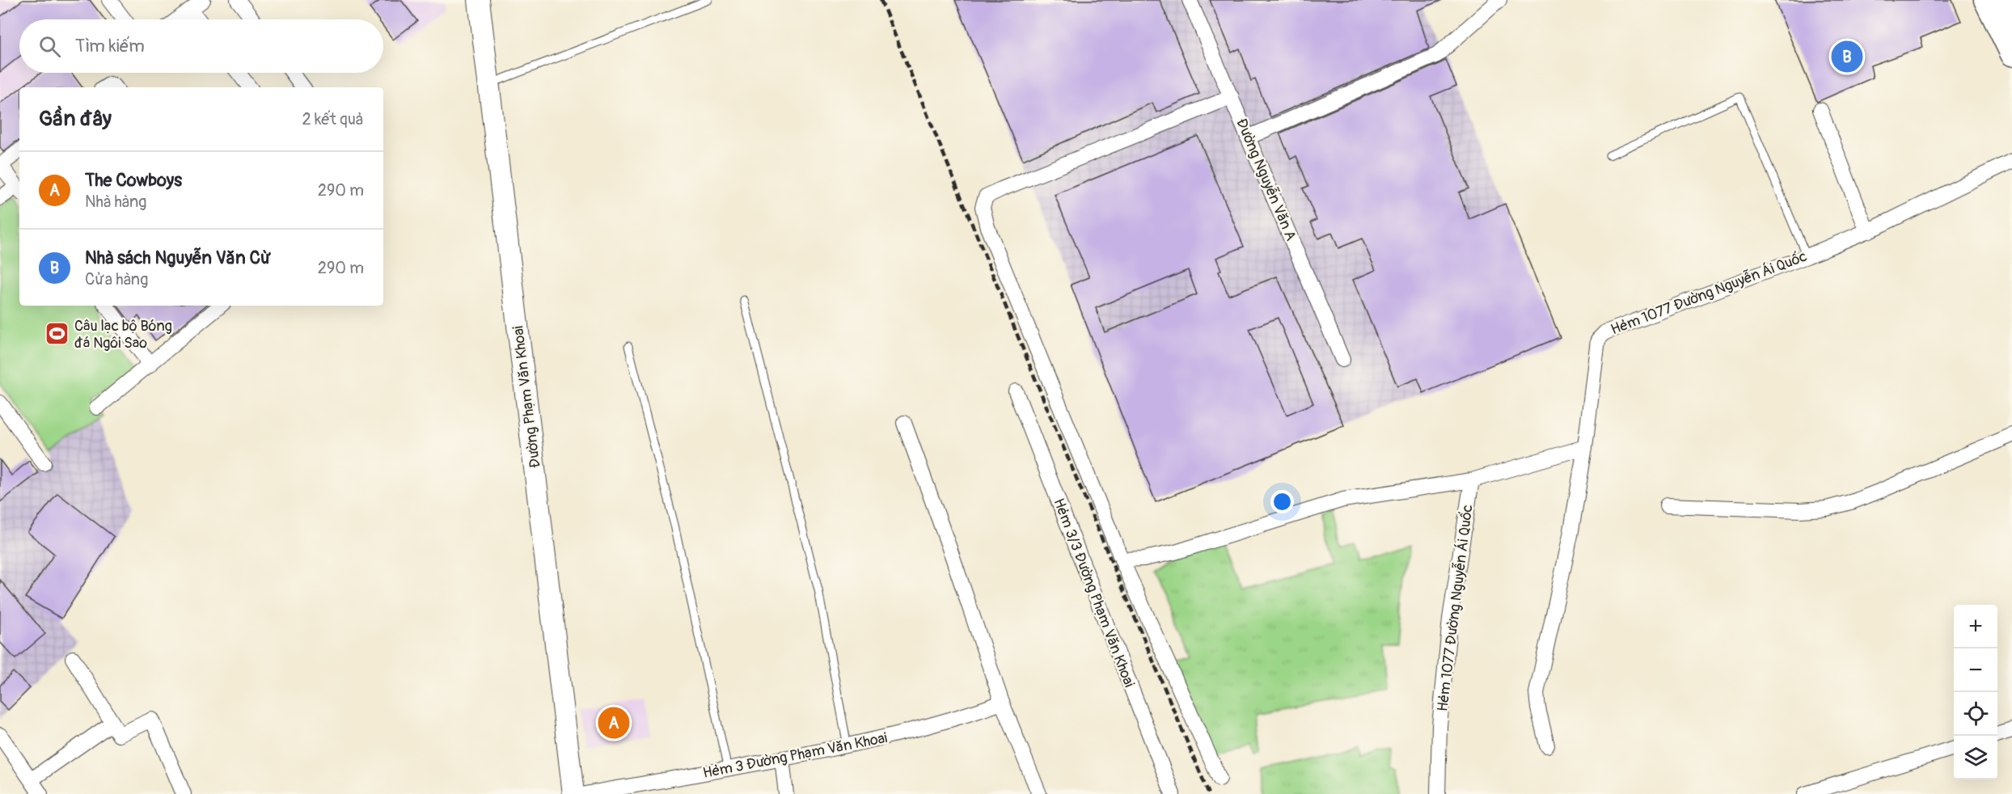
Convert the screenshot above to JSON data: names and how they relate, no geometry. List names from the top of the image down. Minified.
{"streets":{"street":["Đường Nguyễn Văn A","Hẻm 1077 Đường Nguyễn Ái Quốc","Đường Phạm Văn Khoai","Hẻm 3/3 Đường Phạm Văn Khoai","Hẻm 3 Đường Phạm Văn Khoai"]},"places":{"sports":["Câu lạc bộ Bóng đá Ngôi Sao"]},"page":{"search":"Tìm kiếm","pins":["B","A"],"heading":["Gần đây","2 kết quả"],"list":[{"mark":"A","name":"The Cowboys","note":"Nhà hàng","value":"290 m"},{"mark":"B","name":"Nhà sách Nguyễn Văn Cừ","note":"Cửa hàng","value":"290 m"}],"map_buttons":["+","−"]}}
